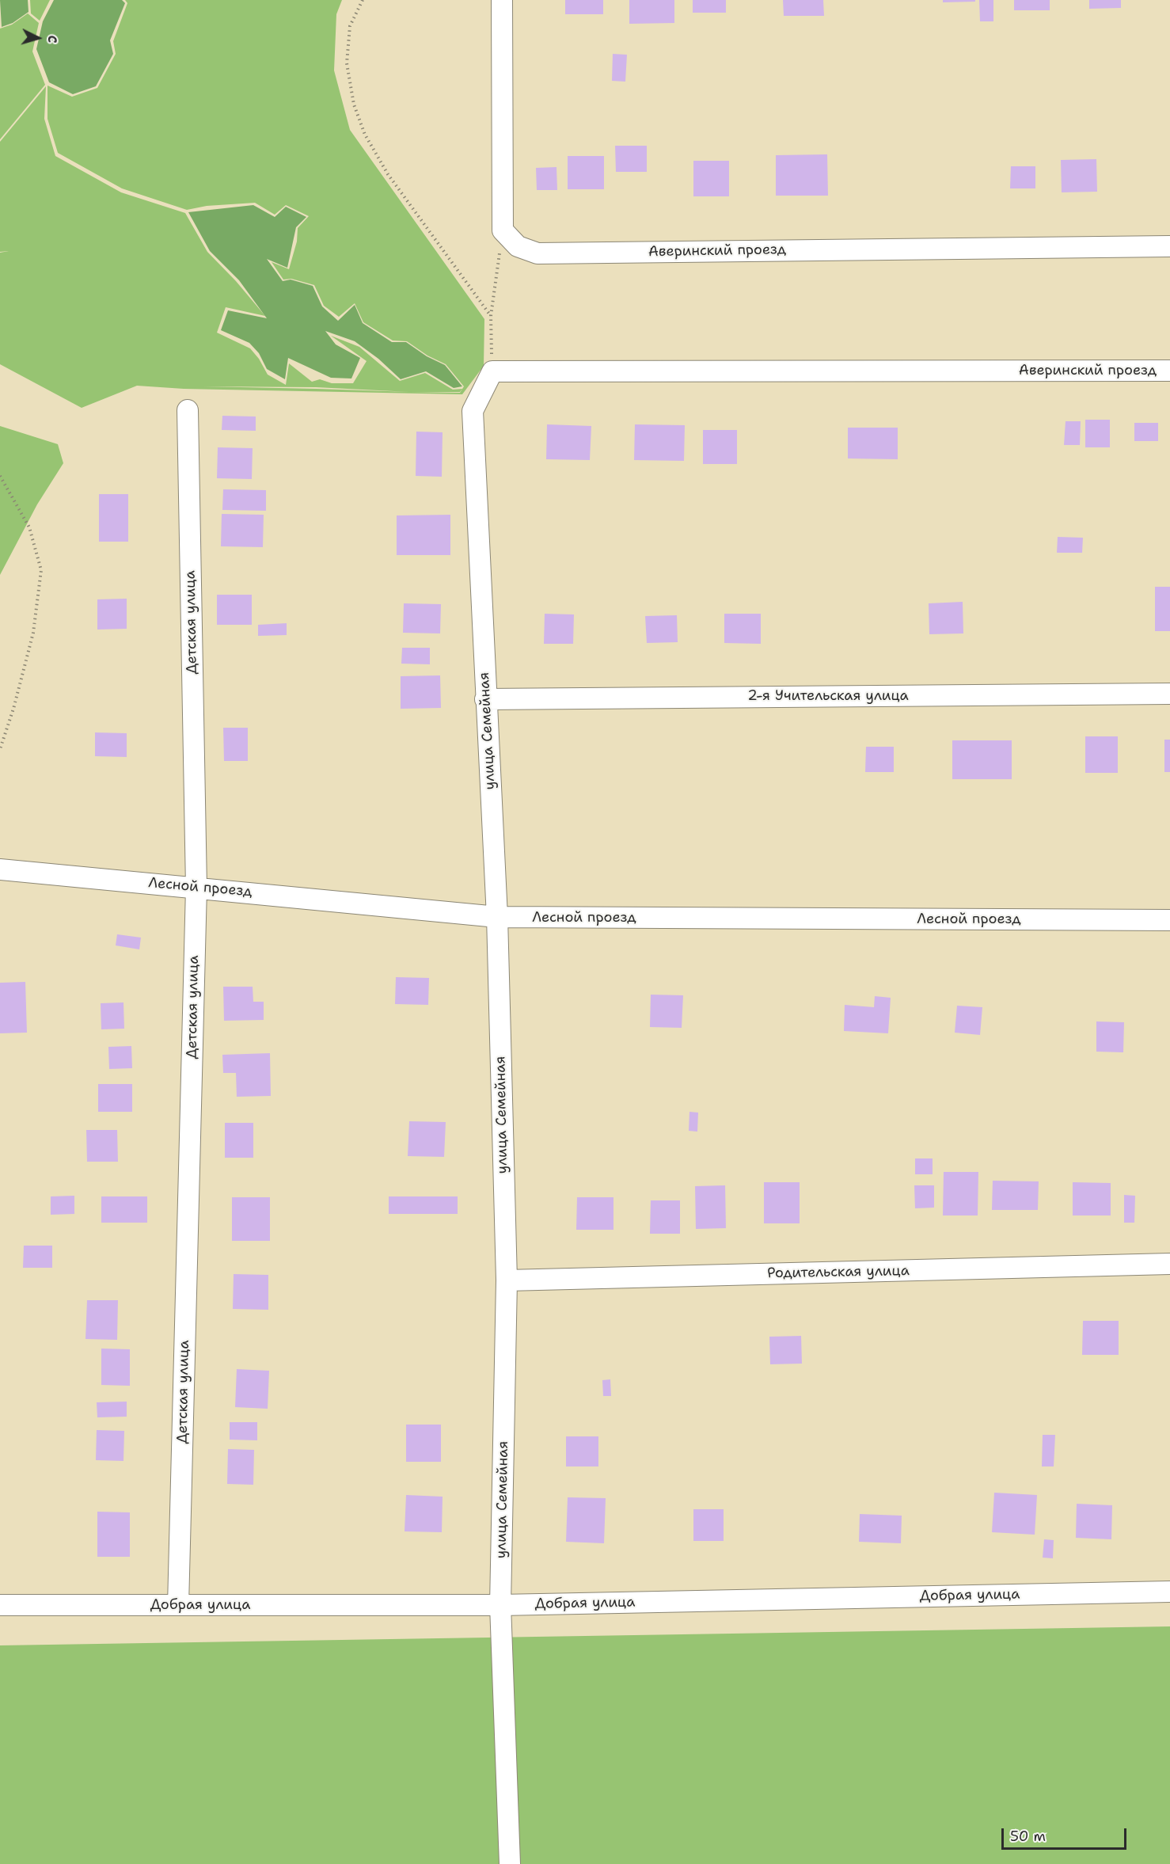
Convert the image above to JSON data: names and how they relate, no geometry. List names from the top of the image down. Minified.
{"streets":{"street":["Аверинский проезд","Детская улица","2-я Учительская улица","улица Семейная","Лесной проезд","Родительская улица","Добрая улица"]},"crossings":[["Аверинский проезд","улица Семейная"],["Детская улица","Лесной проезд"],["Детская улица","Добрая улица"],["2-я Учительская улица","улица Семейная"],["улица Семейная","Лесной проезд"],["улица Семейная","Родительская улица"],["улица Семейная","Добрая улица"]],"scale_bar":"50 m","north":"right"}
